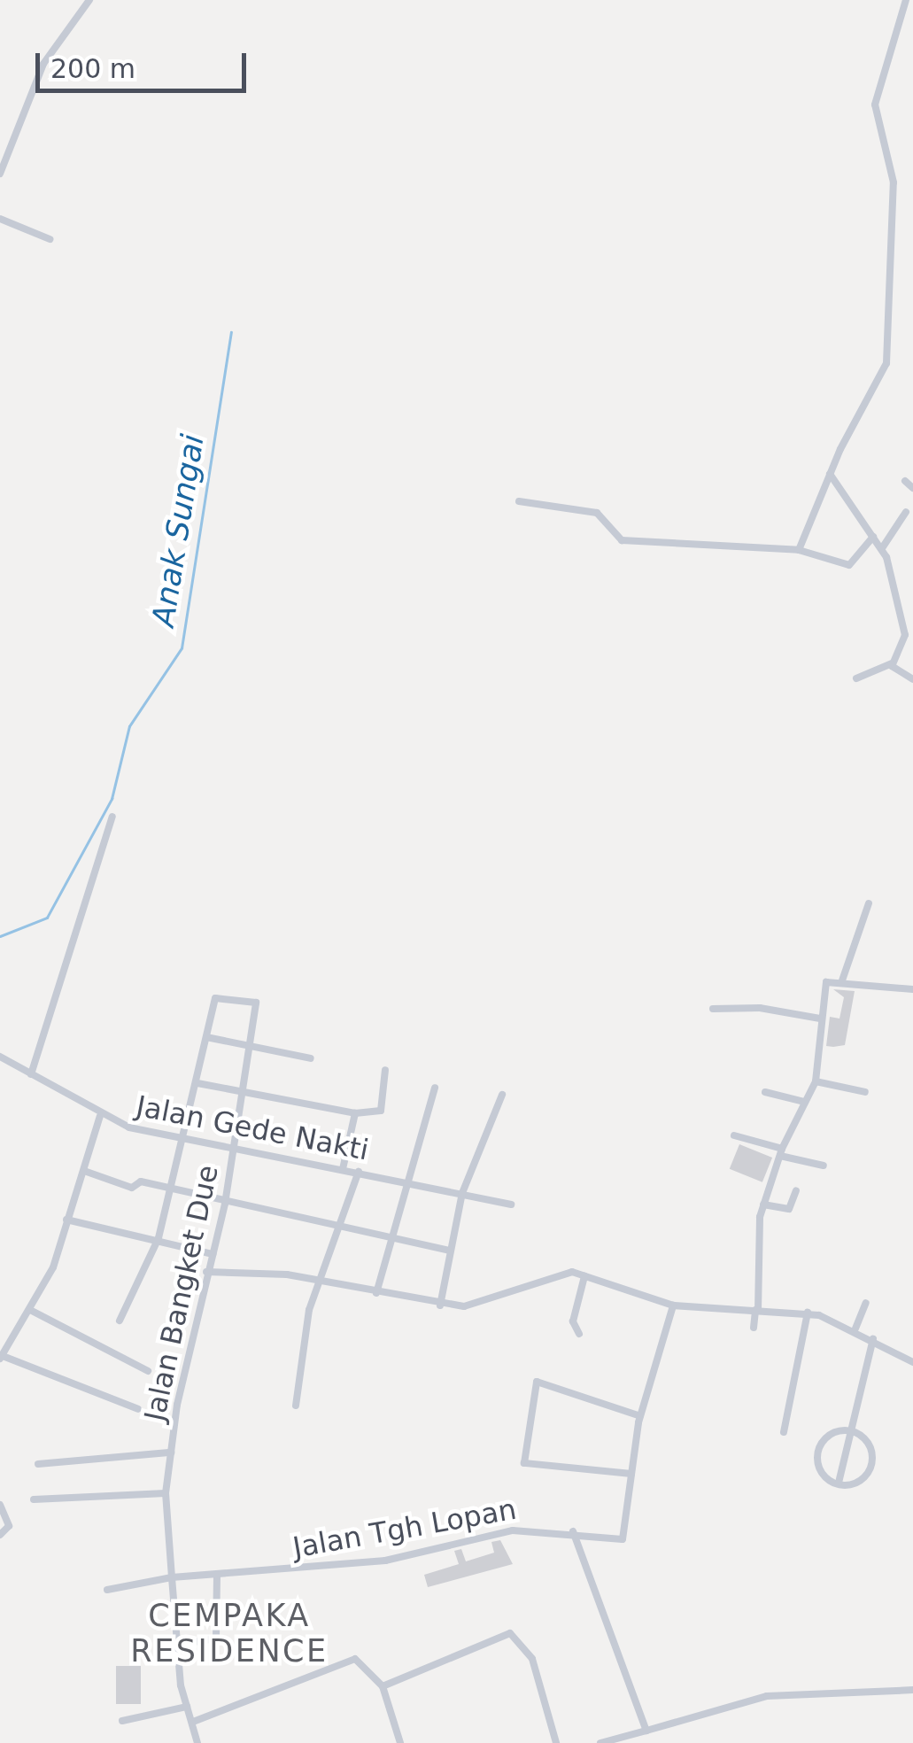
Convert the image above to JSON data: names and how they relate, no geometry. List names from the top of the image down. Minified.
{"streets":{"street":["Jalan Gede Nakti","Jalan Bangket Due","Jalan Tgh Lopan"]},"crossings":[["Jalan Gede Nakti","Jalan Bangket Due"],["Jalan Bangket Due","Jalan Tgh Lopan"]],"districts":["CEMPAKA RESIDENCE"],"water":["Anak Sungai"],"scale_bar":"200 m"}
